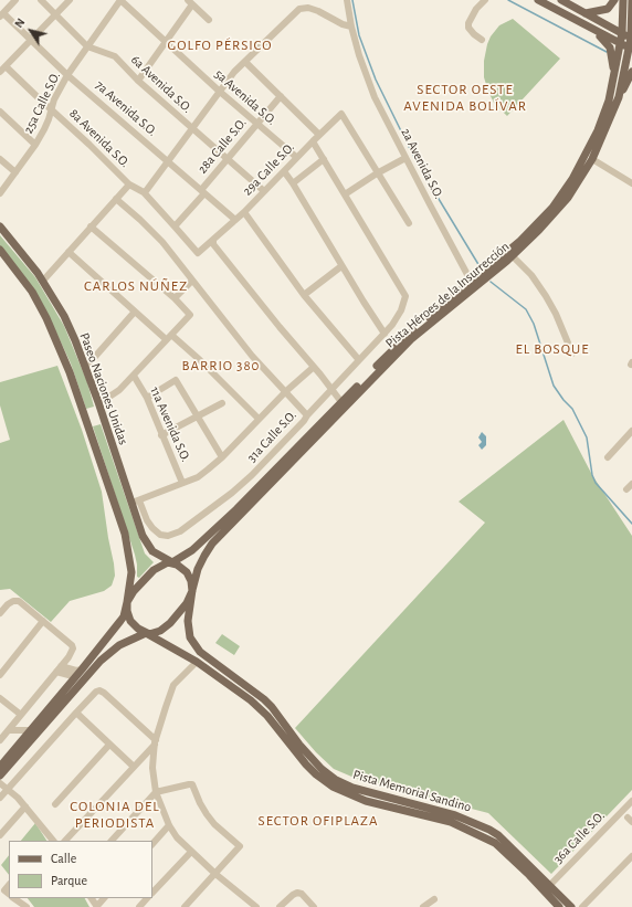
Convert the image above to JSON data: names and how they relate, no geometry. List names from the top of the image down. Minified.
{"streets":{"main road":["Pista Héroes de la Insurrección","Paseo Naciones Unidas","Pista Memorial Sandino"],"street":["6a Avenida S.O.","5a Avenida S.O.","25a Calle S.O.","7a Avenida S.O.","8a Avenida S.O.","28a Calle S.O.","2a Avenida S.O.","29a Calle S.O.","11a Avenida S.O.","31a Calle S.O.","36a Calle S.O."]},"crossings":[["6a Avenida S.O.","25a Calle S.O."],["6a Avenida S.O.","28a Calle S.O."],["6a Avenida S.O.","29a Calle S.O."],["5a Avenida S.O.","25a Calle S.O."],["5a Avenida S.O.","28a Calle S.O."],["5a Avenida S.O.","29a Calle S.O."],["25a Calle S.O.","7a Avenida S.O."],["25a Calle S.O.","8a Avenida S.O."],["7a Avenida S.O.","28a Calle S.O."],["7a Avenida S.O.","29a Calle S.O."],["2a Avenida S.O.","Pista Héroes de la Insurrección"],["Pista Héroes de la Insurrección","Paseo Naciones Unidas"],["Pista Héroes de la Insurrección","Pista Memorial Sandino"],["Paseo Naciones Unidas","31a Calle S.O."],["Paseo Naciones Unidas","Pista Memorial Sandino"],["Pista Memorial Sandino","36a Calle S.O."]],"districts":["GOLFO PÉRSICO","SECTOR OESTE AVENIDA BOLÍVAR","CARLOS NÚÑEZ","EL BOSQUE","BARRIO 380","COLONIA DEL PERIODISTA","SECTOR OFIPLAZA"],"legend":["Calle","Parque"],"north":"top left"}
